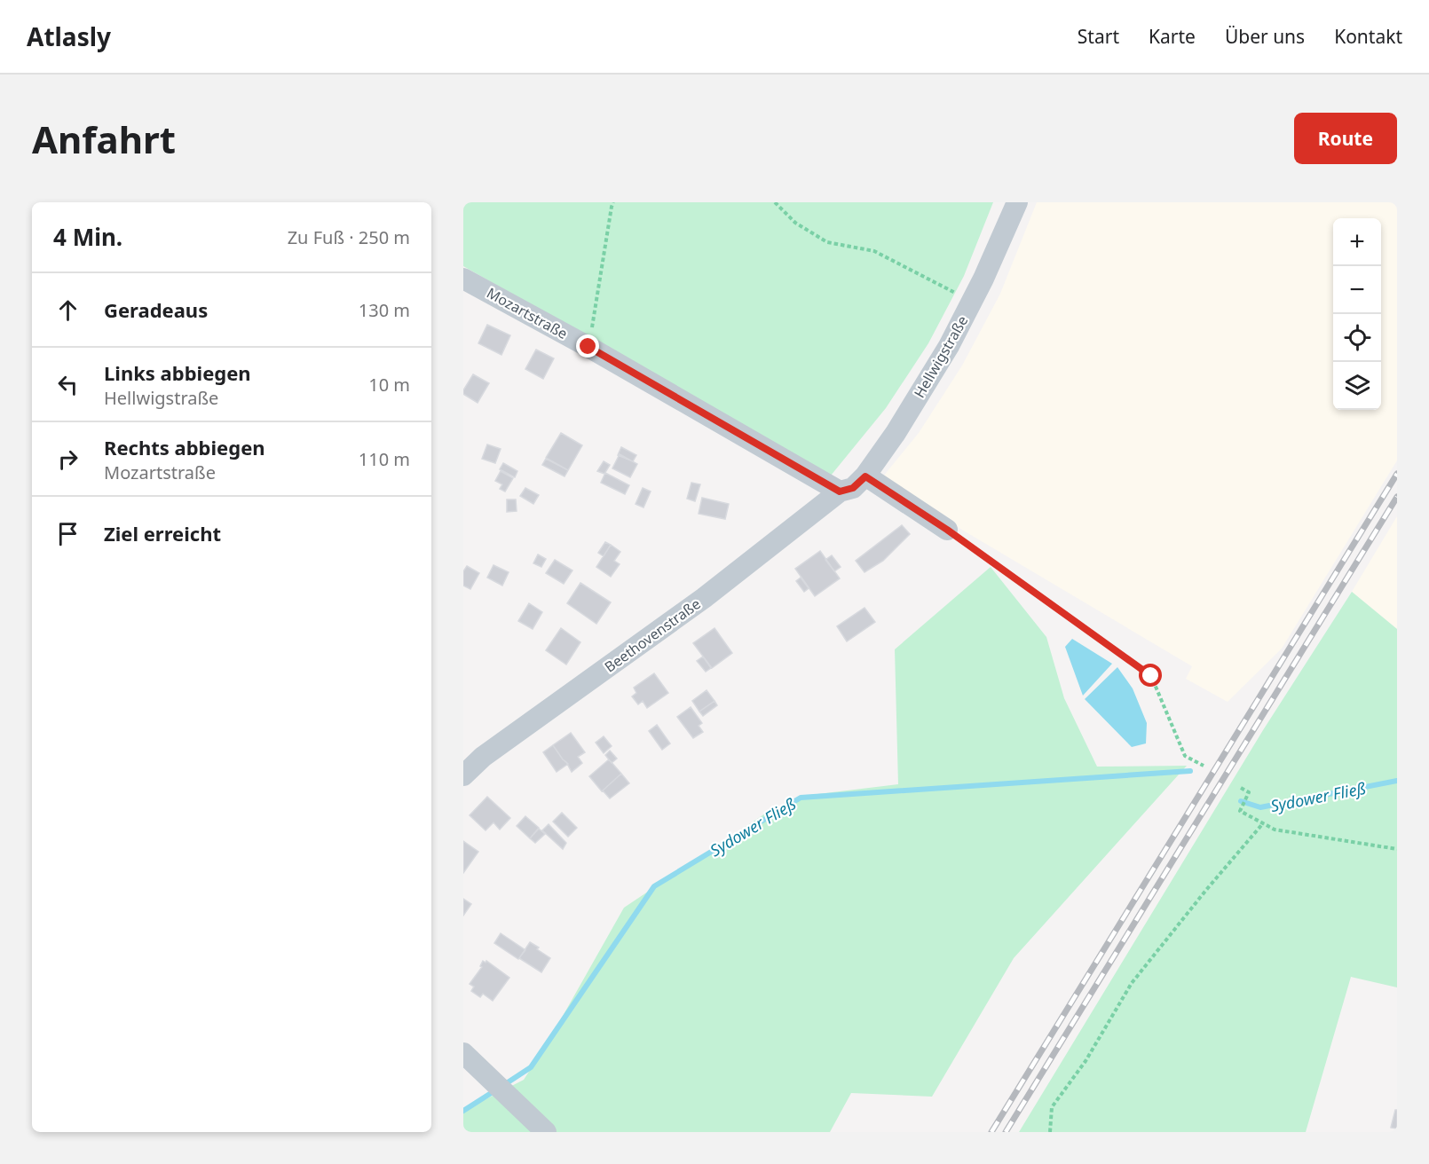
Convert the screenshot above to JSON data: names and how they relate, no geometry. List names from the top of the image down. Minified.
{"streets":{"street":["Mozartstraße","Hellwigstraße","Beethovenstraße"]},"crossings":[["Mozartstraße","Hellwigstraße"],["Mozartstraße","Beethovenstraße"],["Hellwigstraße","Beethovenstraße"]],"water":["Sydower Fließ"],"page":{"header":"Atlasly","nav":["Start","Karte","Über uns","Kontakt"],"buttons":"Route","title":"Anfahrt","heading":["4 Min.","Zu Fuß · 250 m"],"map_buttons":["+","−"],"list":[["Geradeaus","130 m"],["Links abbiegen","Hellwigstraße","10 m"],["Rechts abbiegen","Mozartstraße","110 m"],"Ziel erreicht"]}}
